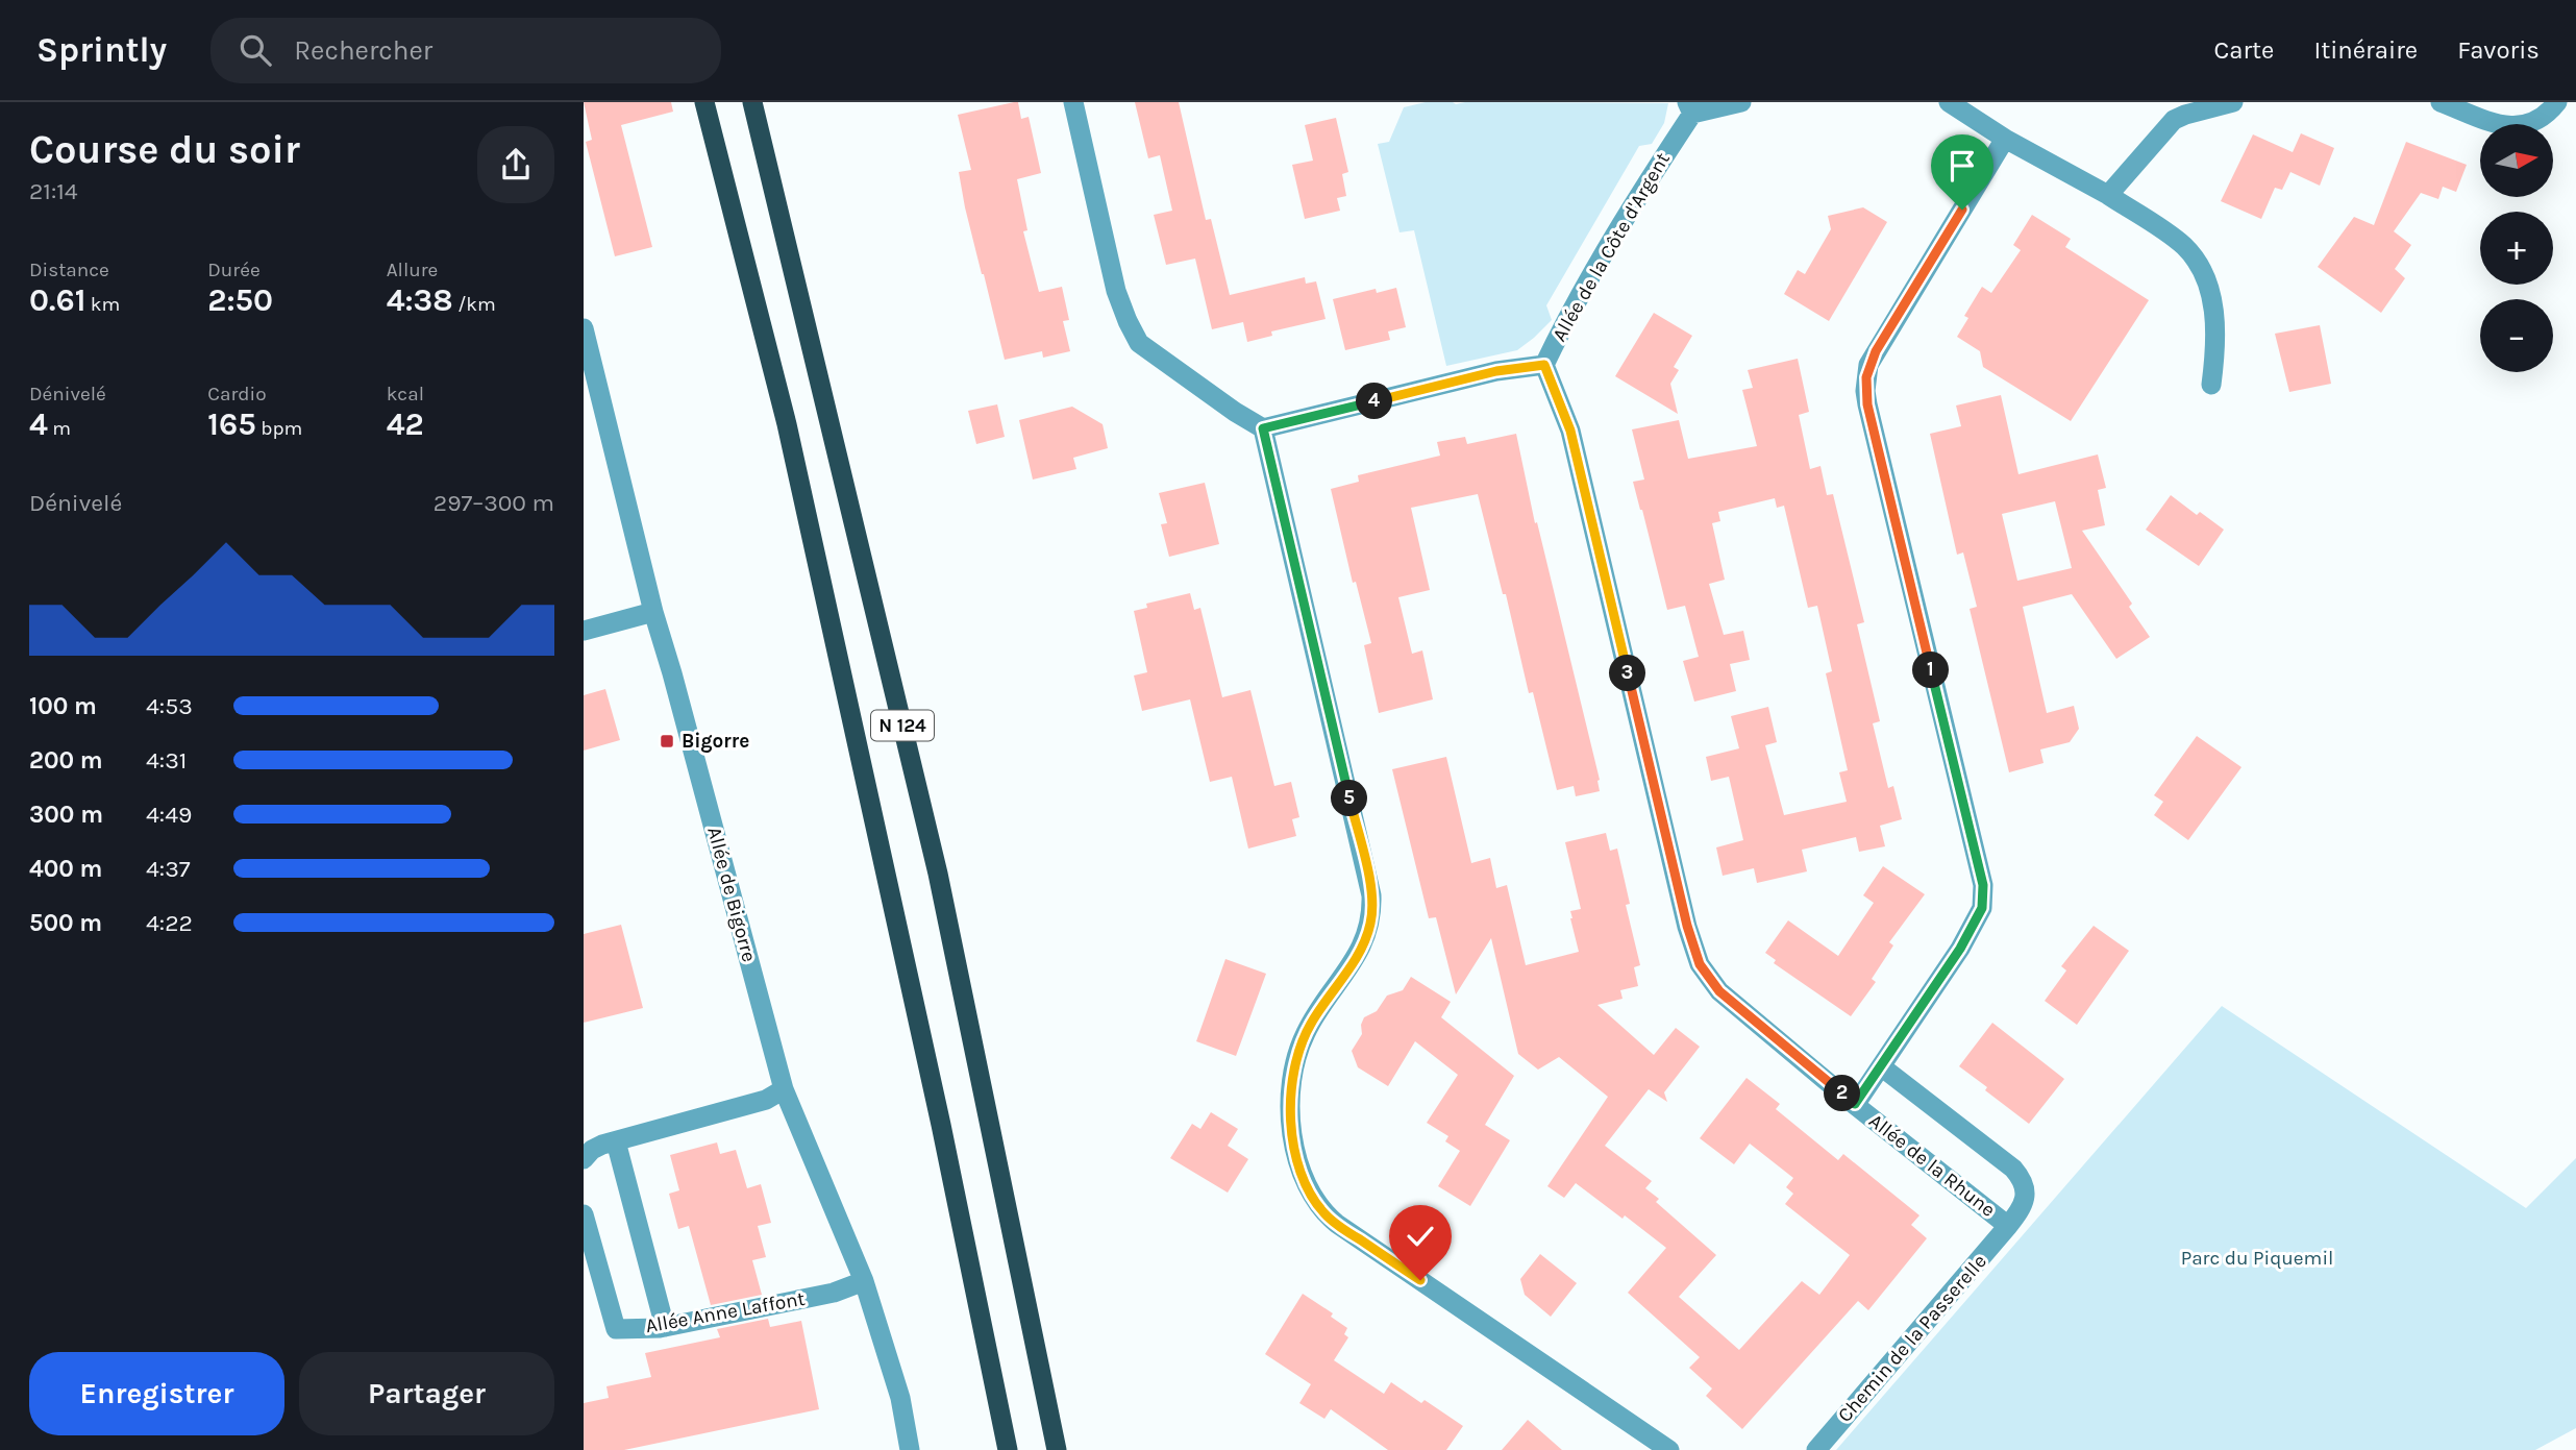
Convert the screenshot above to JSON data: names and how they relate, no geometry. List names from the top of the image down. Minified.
{"streets":{"highway":["N 124"],"street":["Allée de la Côte d'Argent","Allée de Bigorre","Allée de la Rhune","Allée Anne Laffont","Chemin de la Passerelle"]},"crossings":[["Allée de la Côte d'Argent","Allée de la Rhune"],["Allée de Bigorre","Allée Anne Laffont"],["Allée de la Rhune","Chemin de la Passerelle"]],"parks":["Parc du Piquemil"],"places":{"transit":["Bigorre"]},"north":"right","page":{"header":"Sprintly","search":"Rechercher","nav":["Carte","Itinéraire","Favoris"],"heading":["Course du soir","21:14"],"map_buttons":["+","−"],"stats":[["Distance","0.61 km"],["Durée","2:50"],["Allure","4:38 /km"],["Dénivelé","4 m"],["Cardio","165 bpm"],["kcal","42"]],"pins":["4","1","3","5","2"],"chart":["Dénivelé","297–300 m"],"list":[{"name":"100 m","note":"4:53"},{"name":"200 m","note":"4:31"},{"name":"300 m","note":"4:49"},{"name":"400 m","note":"4:37"},{"name":"500 m","note":"4:22"}],"buttons":["Enregistrer","Partager"]}}
